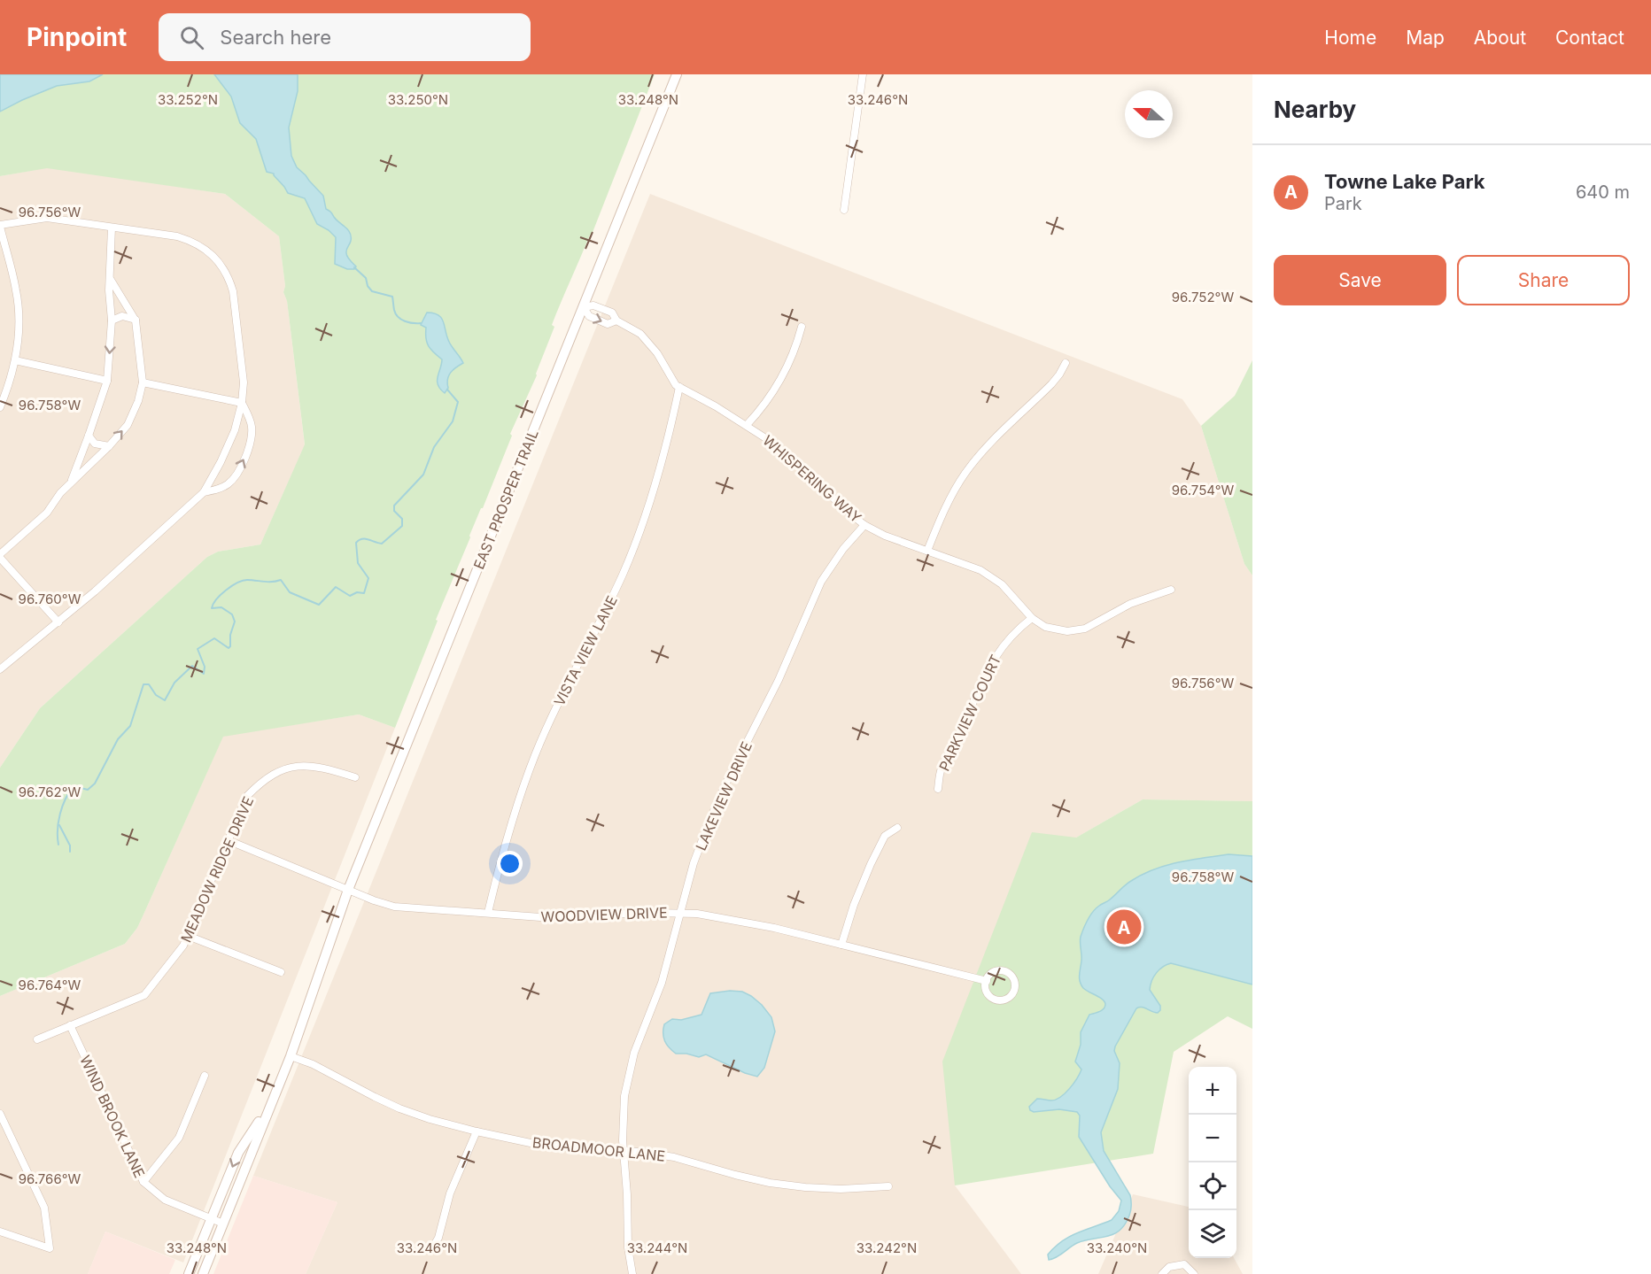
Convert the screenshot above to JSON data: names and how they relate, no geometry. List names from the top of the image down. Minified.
{"streets":{"main road":["EAST PROSPER TRAIL"],"street":["WHISPERING WAY","VISTA VIEW LANE","PARKVIEW COURT","LAKEVIEW DRIVE","MEADOW RIDGE DRIVE","WOODVIEW DRIVE","WIND BROOK LANE","BROADMOOR LANE"]},"crossings":[["WHISPERING WAY","EAST PROSPER TRAIL"],["WHISPERING WAY","VISTA VIEW LANE"],["WHISPERING WAY","PARKVIEW COURT"],["WHISPERING WAY","LAKEVIEW DRIVE"],["EAST PROSPER TRAIL","WOODVIEW DRIVE"],["EAST PROSPER TRAIL","WIND BROOK LANE"],["EAST PROSPER TRAIL","BROADMOOR LANE"],["VISTA VIEW LANE","WOODVIEW DRIVE"],["LAKEVIEW DRIVE","WOODVIEW DRIVE"],["LAKEVIEW DRIVE","BROADMOOR LANE"],["MEADOW RIDGE DRIVE","WOODVIEW DRIVE"],["MEADOW RIDGE DRIVE","WIND BROOK LANE"]],"north":"left","page":{"header":"Pinpoint","search":"Search here","nav":["Home","Map","About","Contact"],"heading":"Nearby","list":[{"mark":"A","name":"Towne Lake Park","note":"Park","value":"640 m"}],"buttons":["Save","Share"],"pins":"A","map_buttons":["+","−"]},"coordinates":["33.252°N","33.250°N","33.248°N","33.246°N","96.756°W","96.752°W","96.758°W","96.754°W","96.760°W","96.762°W","96.764°W","96.766°W","33.244°N","33.242°N","33.240°N"]}
